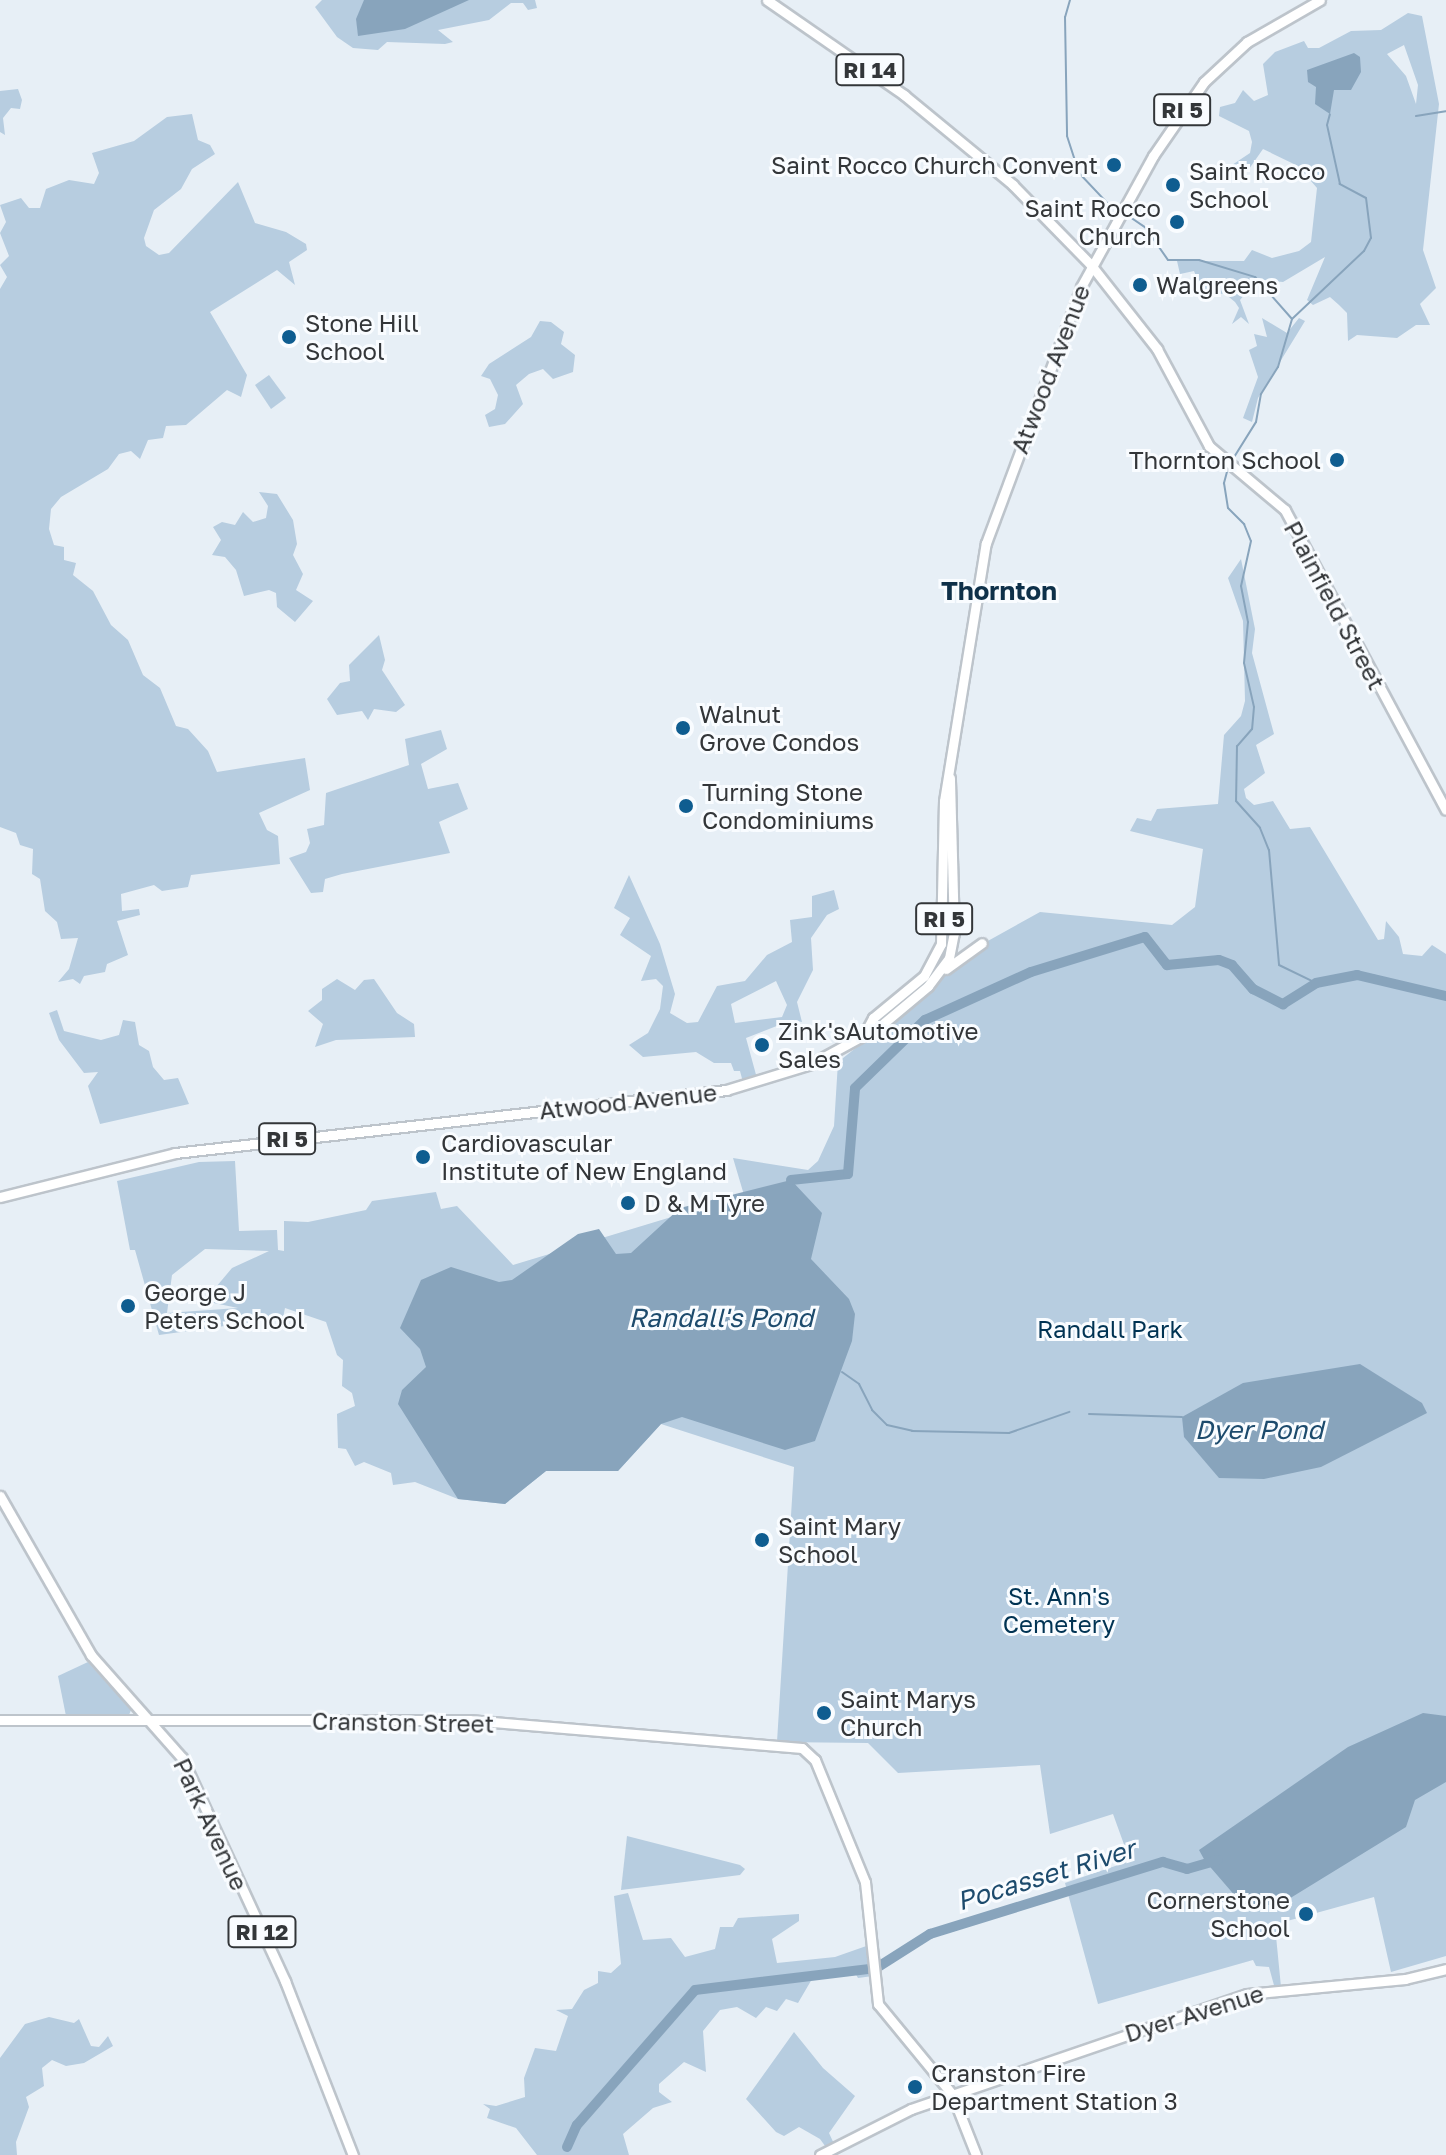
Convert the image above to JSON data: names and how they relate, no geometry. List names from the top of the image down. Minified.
{"streets":{"main road":["RI 14","RI 5","Atwood Avenue","Plainfield Street","Cranston Street","Park Avenue","RI 12","Dyer Avenue"]},"crossings":[["RI 14","Atwood Avenue"],["RI 14","Plainfield Street"],["Atwood Avenue","Plainfield Street"],["Cranston Street","Park Avenue"],["Cranston Street","RI 12"],["Cranston Street","Dyer Avenue"],["Park Avenue","RI 12"]],"districts":["Thornton"],"water":["Randall's Pond","Dyer Pond","Pocasset River"],"parks":["Randall Park","St. Ann's Cemetery"],"places":["Saint Rocco Church Convent","Saint Rocco School","Saint Rocco Church","Walgreens","Stone Hill School","Thornton School","Walnut Grove Condos","Turning Stone Condominiums","Zink'sAutomotive Sales","Cardiovascular Institute of New England","D & M Tyre","George J Peters School","Saint Mary School","Saint Marys Church","Cornerstone School","Cranston Fire Department Station 3"]}
